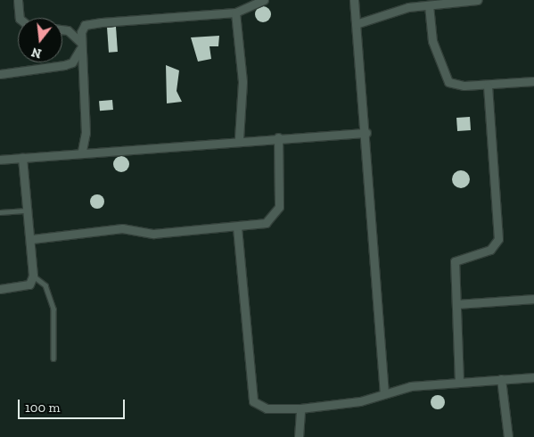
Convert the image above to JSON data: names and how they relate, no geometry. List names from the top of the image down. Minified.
{"scale_bar":"100 m","north":"bottom"}
